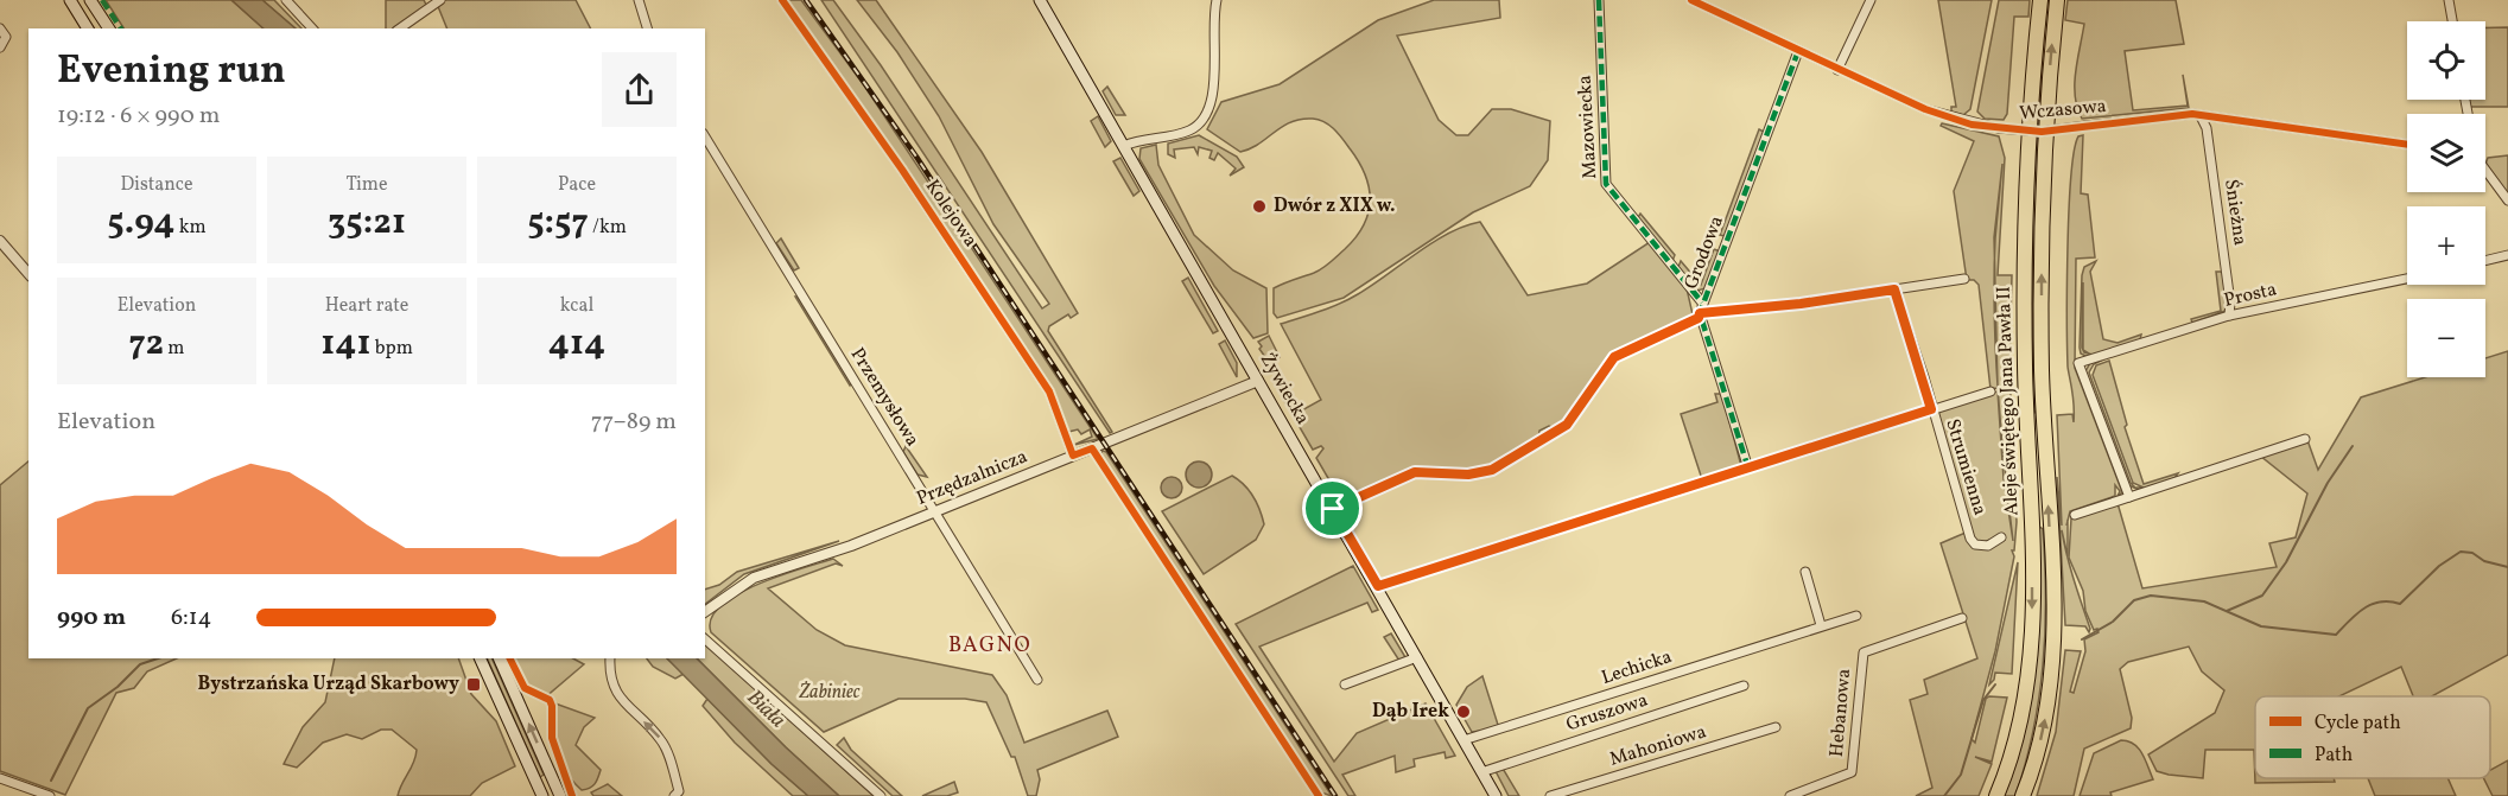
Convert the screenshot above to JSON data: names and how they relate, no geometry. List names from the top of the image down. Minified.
{"streets":{"highway":["Aleje świętego Jana Pawła II"],"main road":["Żywiecka"],"street":["Wczasowa","Mazowiecka","Śnieżna","Kolejowa","Grodowa","Prosta","Przemysłowa","Strumienna","Przędzalnicza","Lechicka","Gruszowa","Hebanowa","Mahoniowa"]},"crossings":[["Wczasowa","Śnieżna"],["Wczasowa","Grodowa"],["Mazowiecka","Grodowa"],["Śnieżna","Prosta"],["Kolejowa","Przędzalnicza"],["Żywiecka","Przędzalnicza"],["Żywiecka","Lechicka"],["Żywiecka","Gruszowa"],["Przemysłowa","Przędzalnicza"]],"districts":["BAGNO"],"water":["Biała"],"parks":["Żabiniec"],"places":{"other":["Dwór z XIX w.","Dąb Irek"],"transit":["Bystrzańska Urząd Skarbowy"]},"legend":["Cycle path","Path"],"page":{"map_buttons":["+","−"],"heading":["Evening run","19:12 · 6 × 990 m"],"stats":[["Distance","5.94 km"],["Time","35:21"],["Pace","5:57 /km"],["Elevation","72 m"],["Heart rate","141 bpm"],["kcal","414"]],"chart":["Elevation","77–89 m"],"list":[{"name":"990 m","note":"6:14"}]}}
